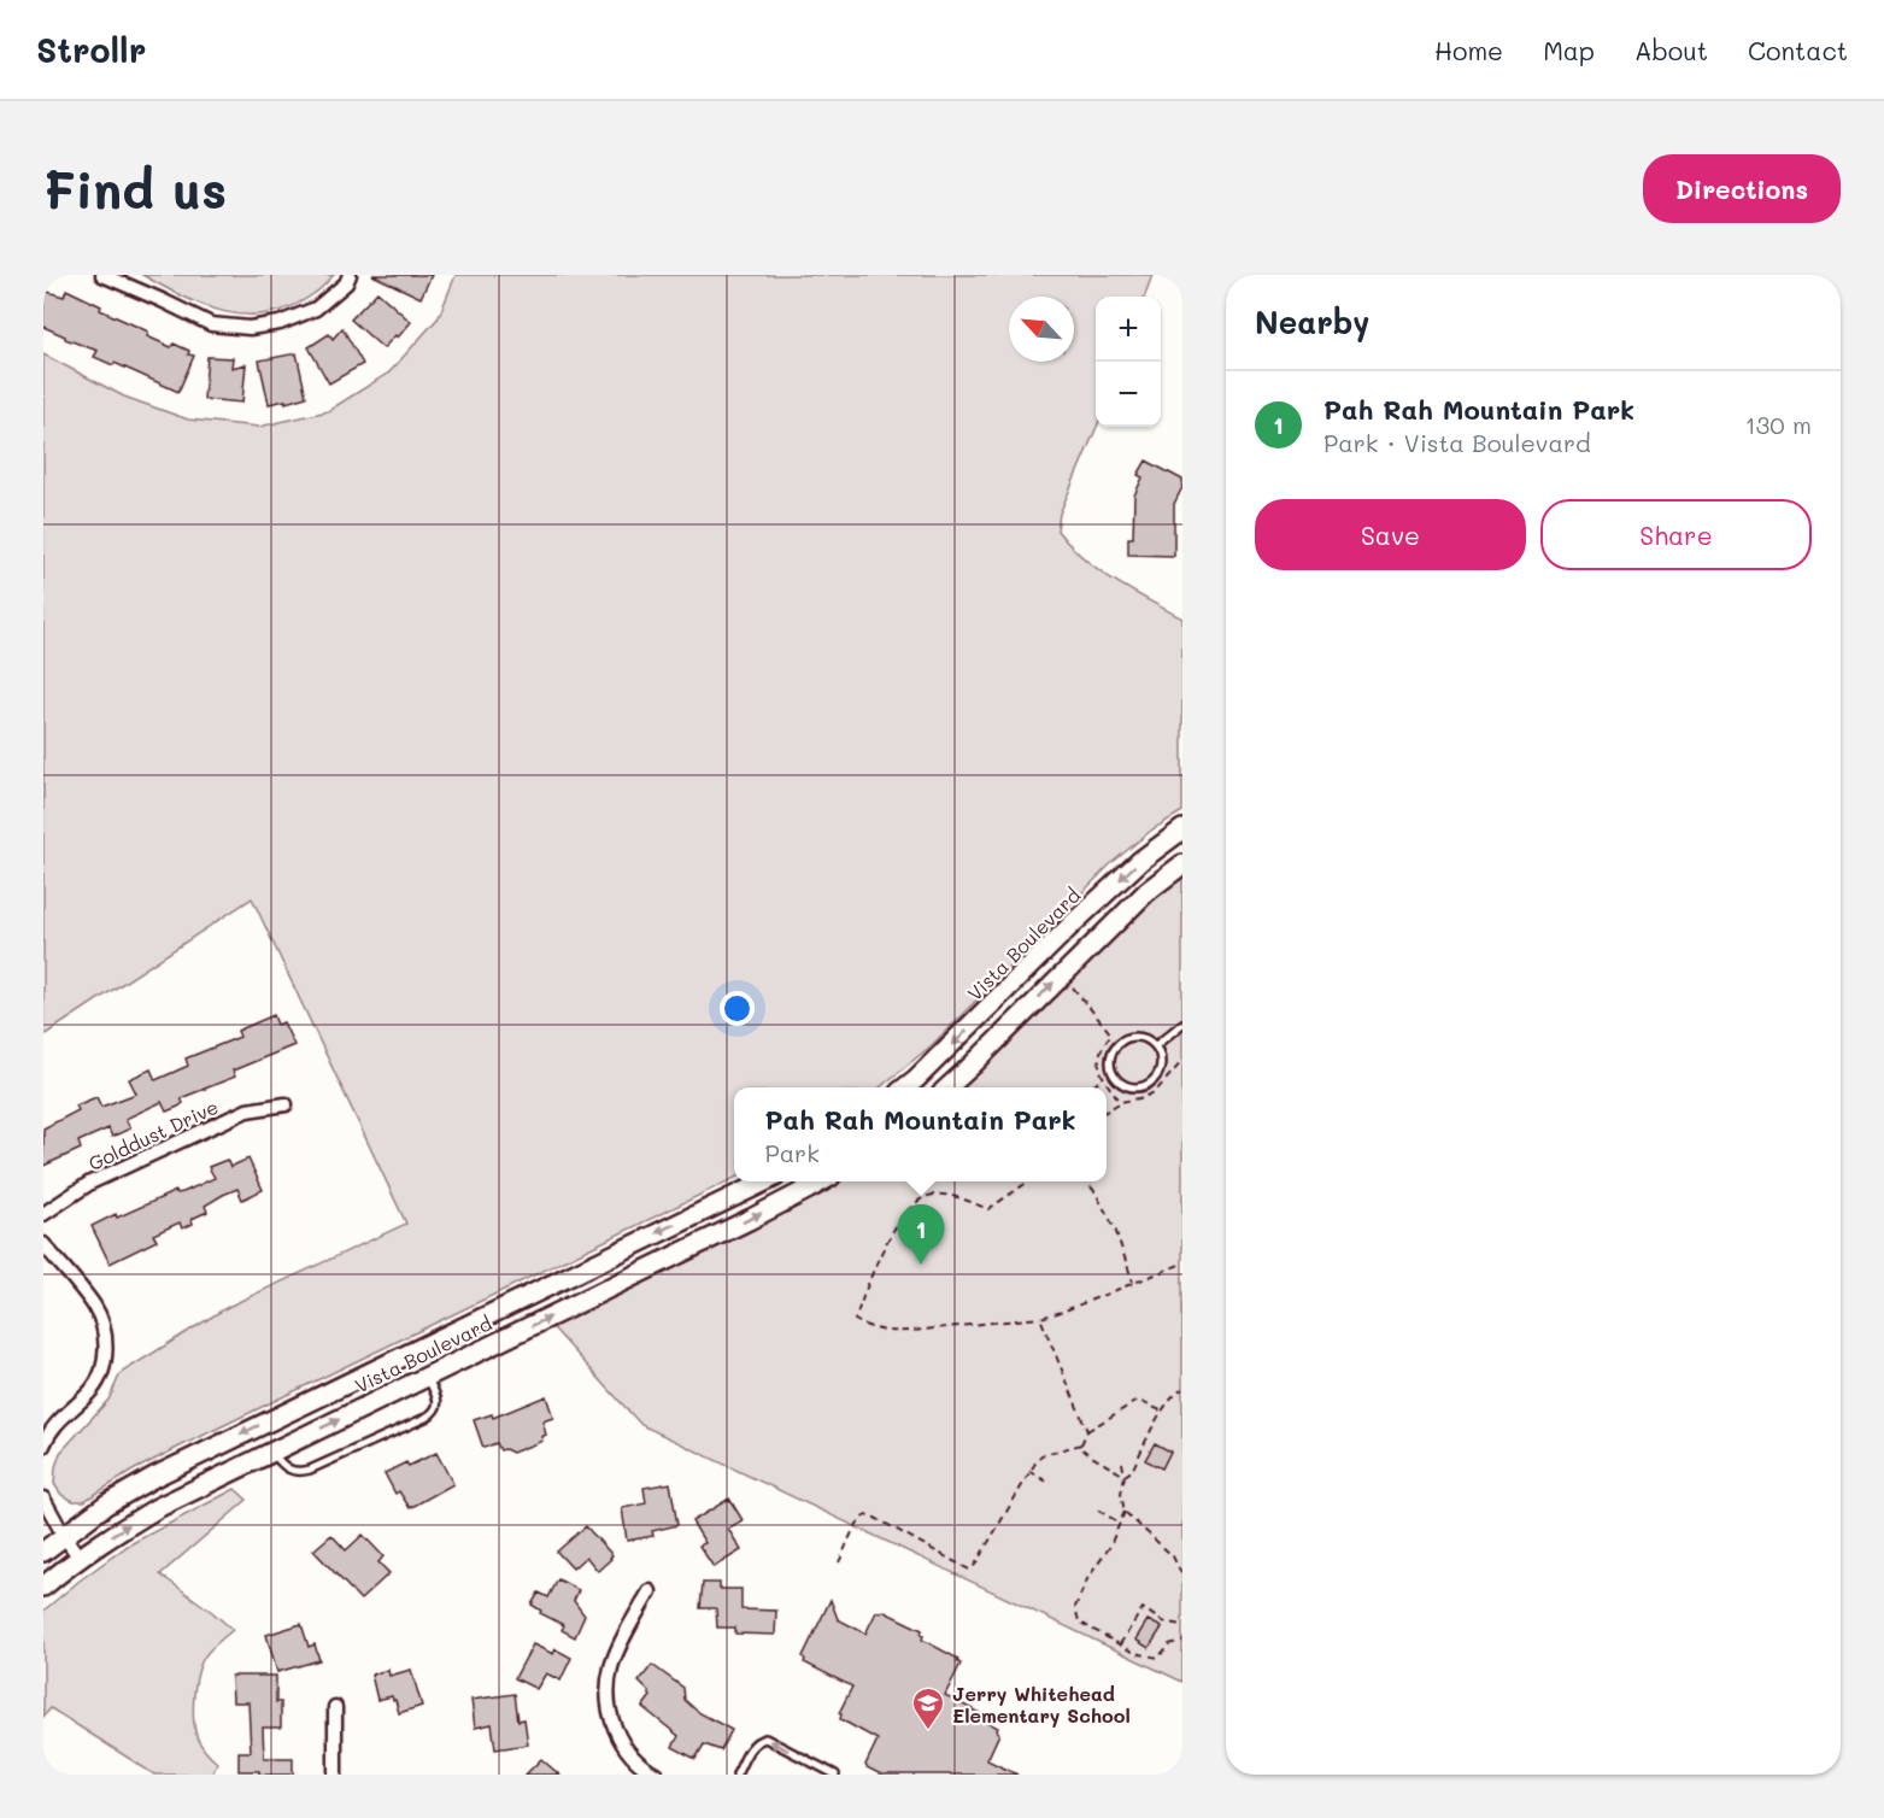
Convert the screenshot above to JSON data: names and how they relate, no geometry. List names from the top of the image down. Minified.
{"streets":{"main road":["Vista Boulevard"],"street":["Golddust Drive"]},"places":{"school or university":["Jerry Whitehead Elementary School"]},"north":"top left","page":{"header":"Strollr","nav":["Home","Map","About","Contact"],"buttons":["Directions",["Save","Share"]],"title":"Find us","heading":"Nearby","map_buttons":["+","−"],"list":[{"mark":"1","name":"Pah Rah Mountain Park","note":"Park · Vista Boulevard","value":"130 m"}],"popup":["Pah Rah Mountain Park","Park"],"pins":"1"}}
